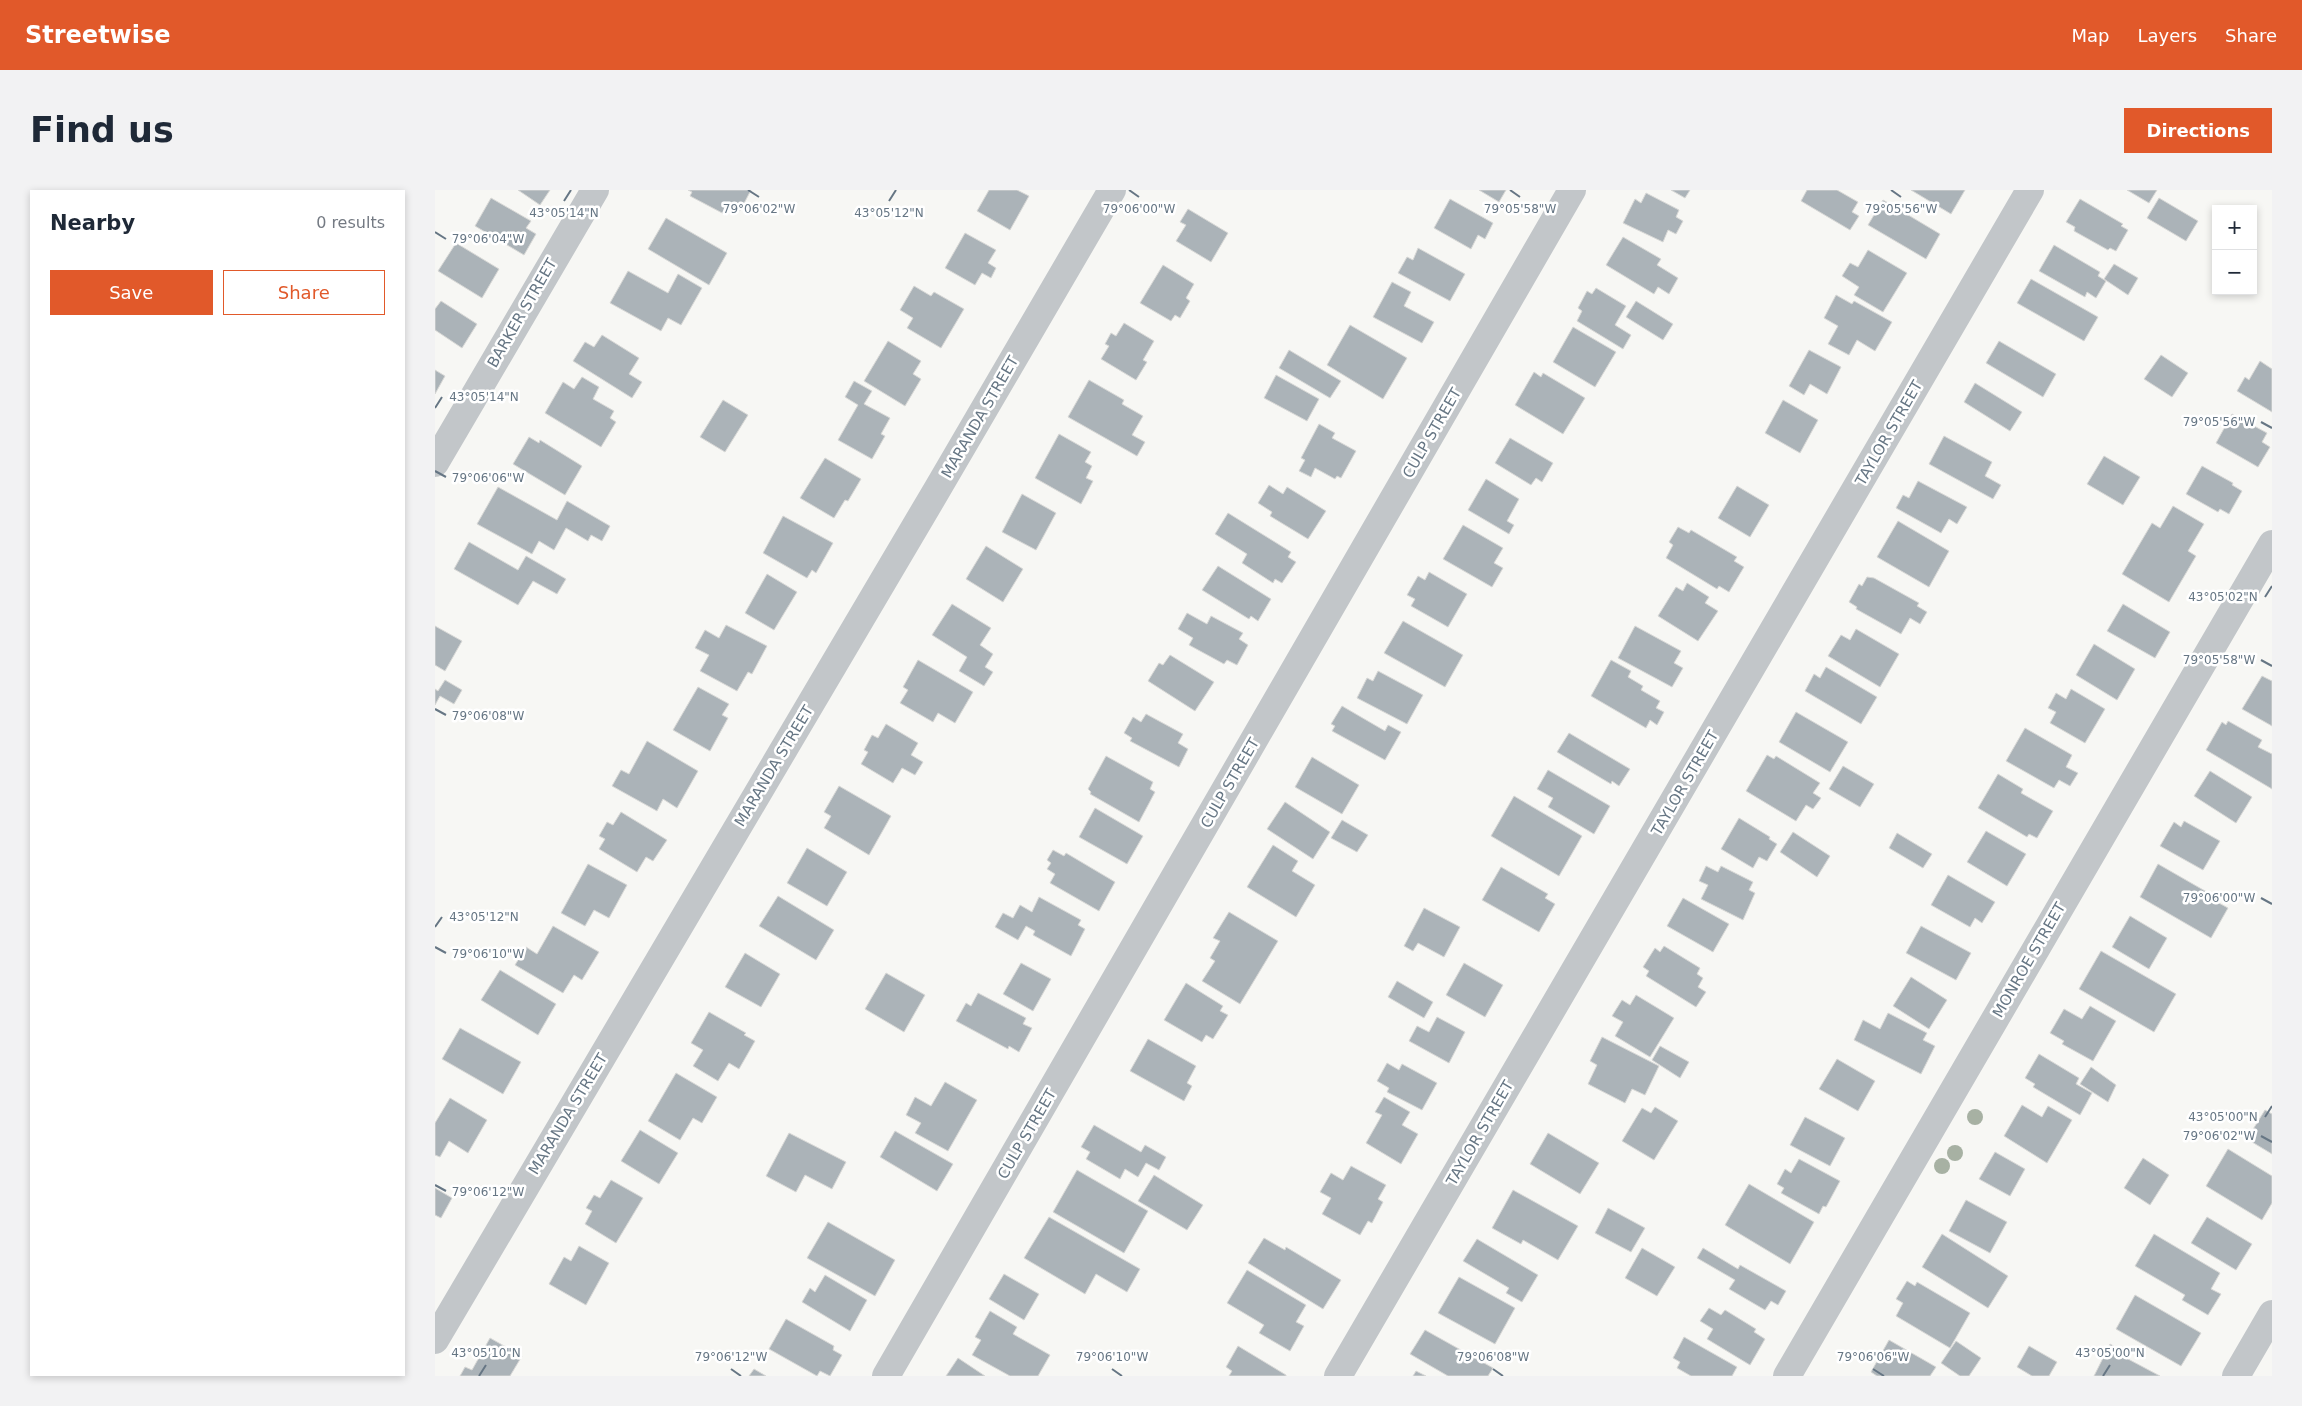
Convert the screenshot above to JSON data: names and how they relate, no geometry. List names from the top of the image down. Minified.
{"streets":{"street":["BARKER STREET","MARANDA STREET","CULP STREET","TAYLOR STREET","MONROE STREET"]},"page":{"header":"Streetwise","nav":["Map","Layers","Share"],"buttons":["Directions",["Save","Share"]],"title":"Find us","heading":["Nearby","0 results"],"map_buttons":["+","−"]},"coordinates":["79°06'00\"W","79°06'02\"W","79°05'58\"W","79°05'56\"W","43°05'14\"N","43°05'12\"N","79°06'04\"W","79°06'06\"W","43°05'02\"N","79°06'08\"W","79°06'10\"W","43°05'00\"N","79°06'12\"W","43°05'10\"N"]}
